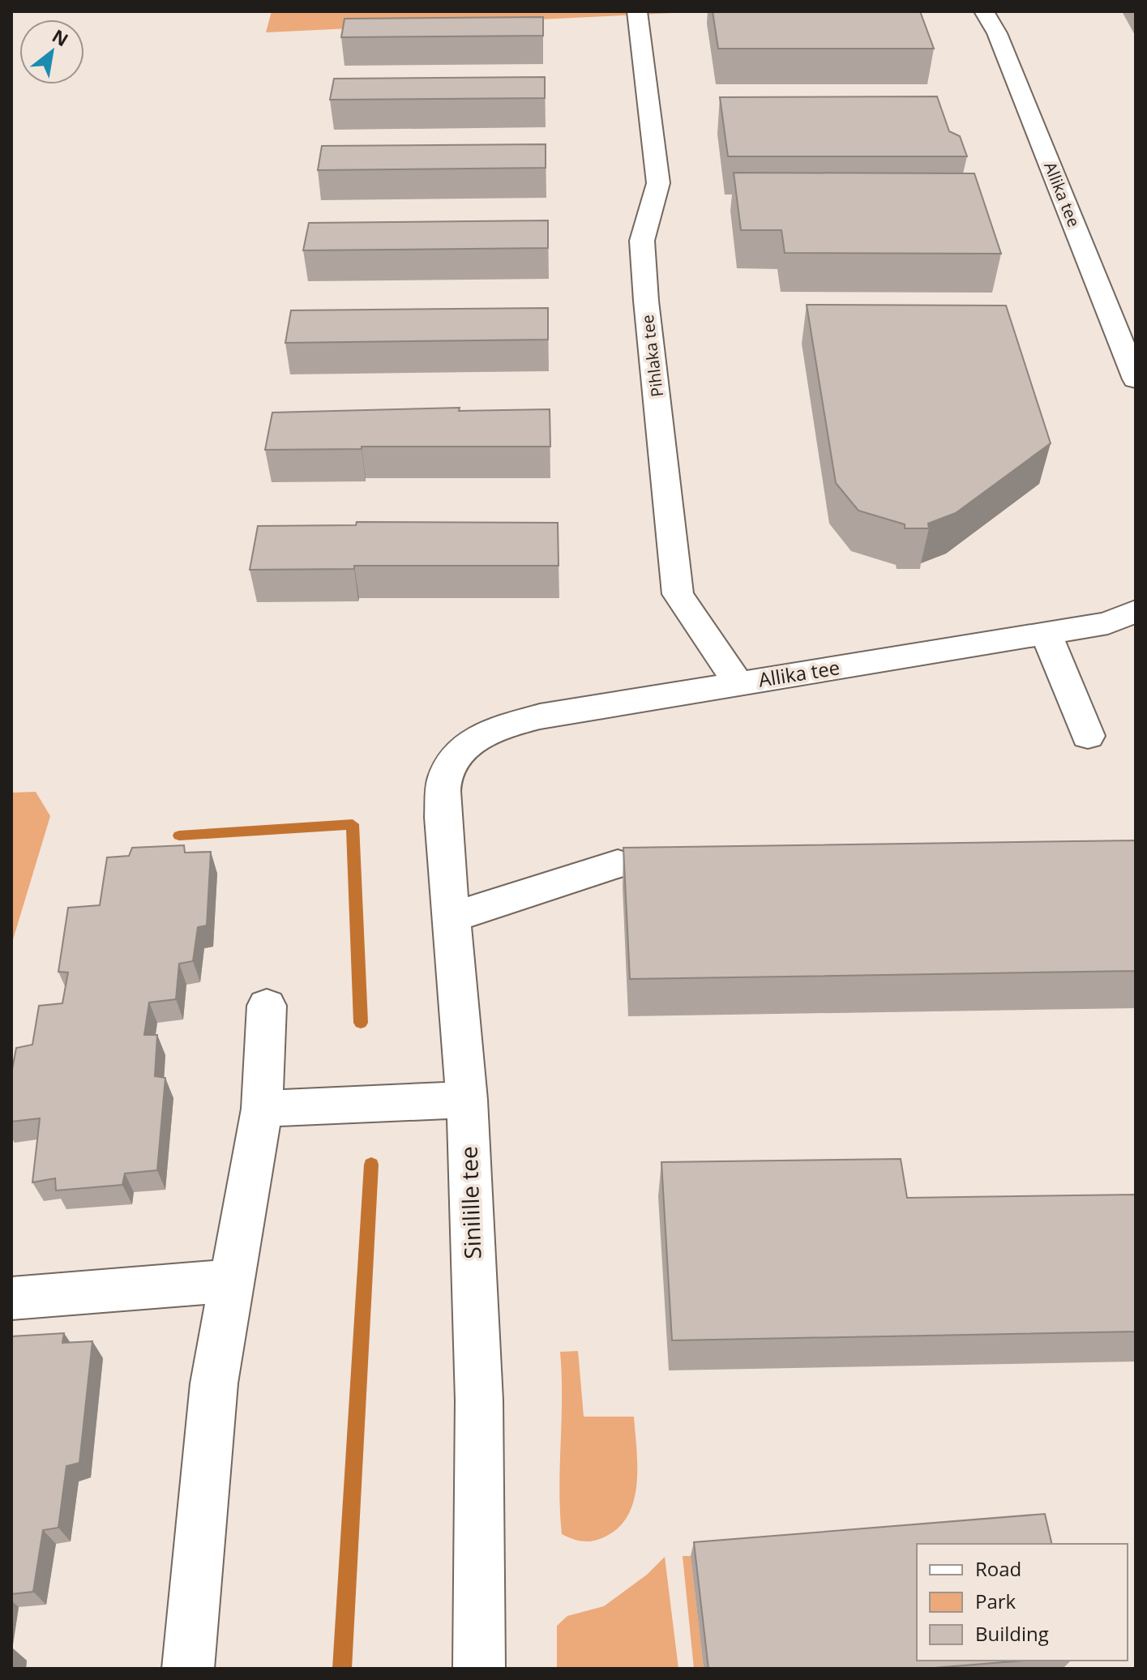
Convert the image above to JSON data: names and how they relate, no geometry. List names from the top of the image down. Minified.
{"streets":{"street":["Allika tee","Pihlaka tee","Sinilille tee"]},"crossings":[["Allika tee","Pihlaka tee"],["Allika tee","Sinilille tee"]],"legend":["Road","Park","Building"],"north":"top right"}
